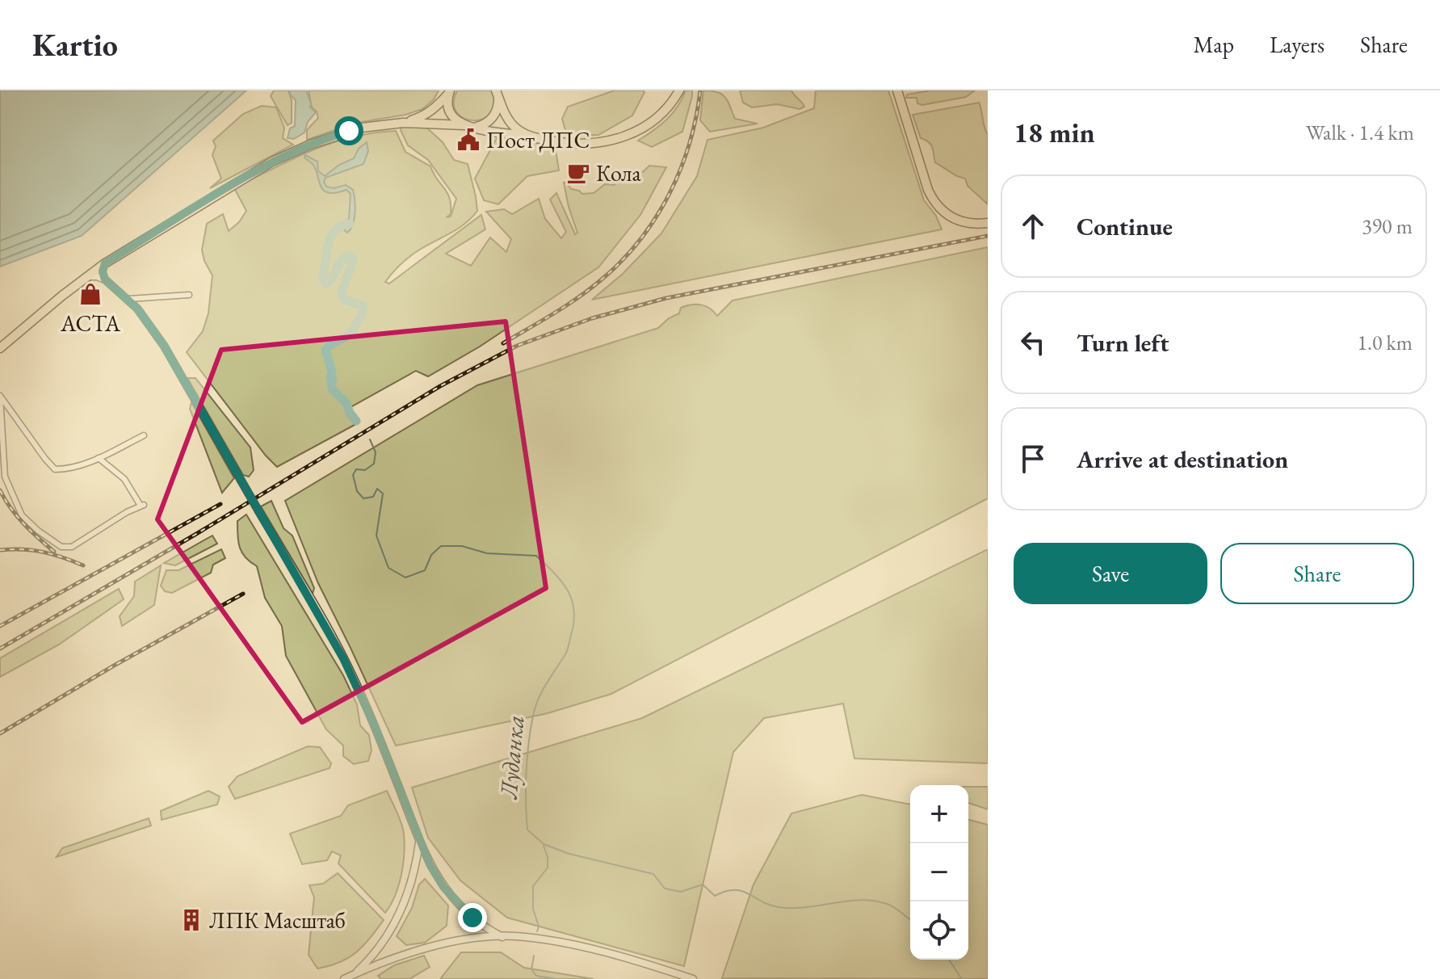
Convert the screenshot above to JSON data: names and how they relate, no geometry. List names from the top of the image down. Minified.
{"water":["Луданка"],"places":{"public building":["Пост ДПС"],"cafe":["Кола"],"shop":["АСТА"],"building":["ЛПК Масштаб"]},"page":{"header":"Kartio","nav":["Map","Layers","Share"],"heading":["18 min","Walk · 1.4 km"],"list":[["Continue","390 m"],["Turn left","1.0 km"],"Arrive at destination"],"buttons":["Save","Share"],"map_buttons":["+","−"]}}
